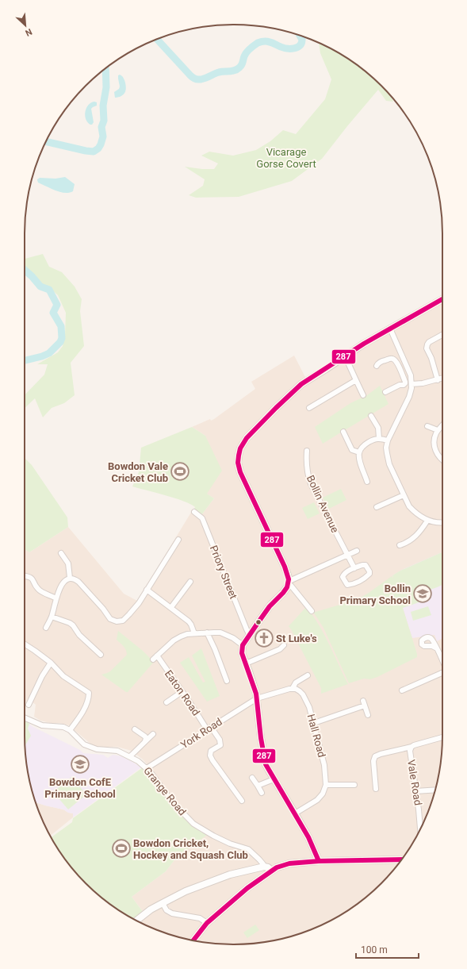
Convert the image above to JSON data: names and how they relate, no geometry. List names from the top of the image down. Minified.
{"streets":{"street":["Bollin Avenue","Priory Street","Eaton Road","York Road","Hall Road","Vale Road","Grange Road"]},"crossings":[["Eaton Road","York Road"],["York Road","Grange Road"]],"parks":["Vicarage Gorse Covert"],"places":{"sports":["Bowdon Vale Cricket Club","Bowdon Cricket, Hockey and Squash Club"],"school or university":["Bollin Primary School","Bowdon CofE Primary School"],"church":["St Luke's"]},"lines":["transit line 287"],"scale_bar":"100 m","north":"bottom right"}
